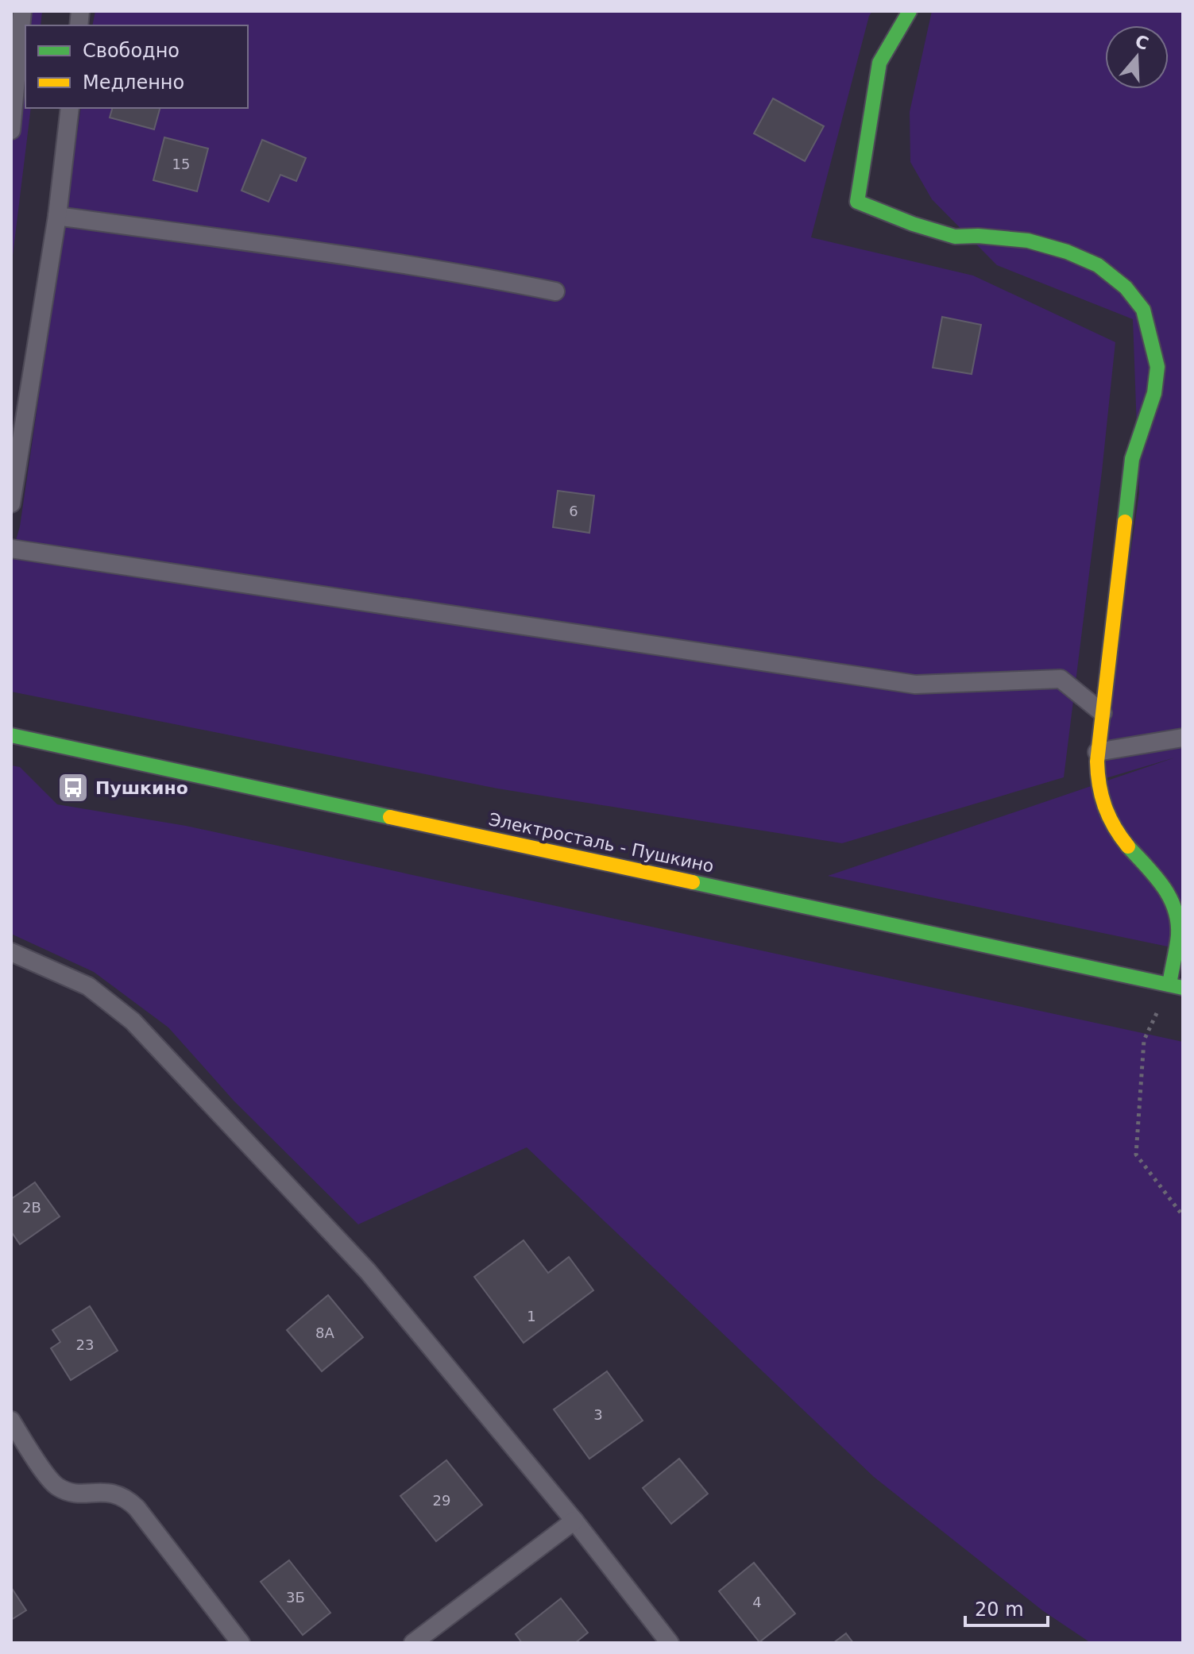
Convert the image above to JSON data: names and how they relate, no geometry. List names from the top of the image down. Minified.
{"streets":{"street":["Электросталь - Пушкино"]},"places":{"bus stop":["Пушкино"]},"house_numbers":["15","6","2В","1","8А","23","3","29","3Б","4"],"legend":["Свободно","Медленно"],"scale_bar":"20 m","north":"top"}
